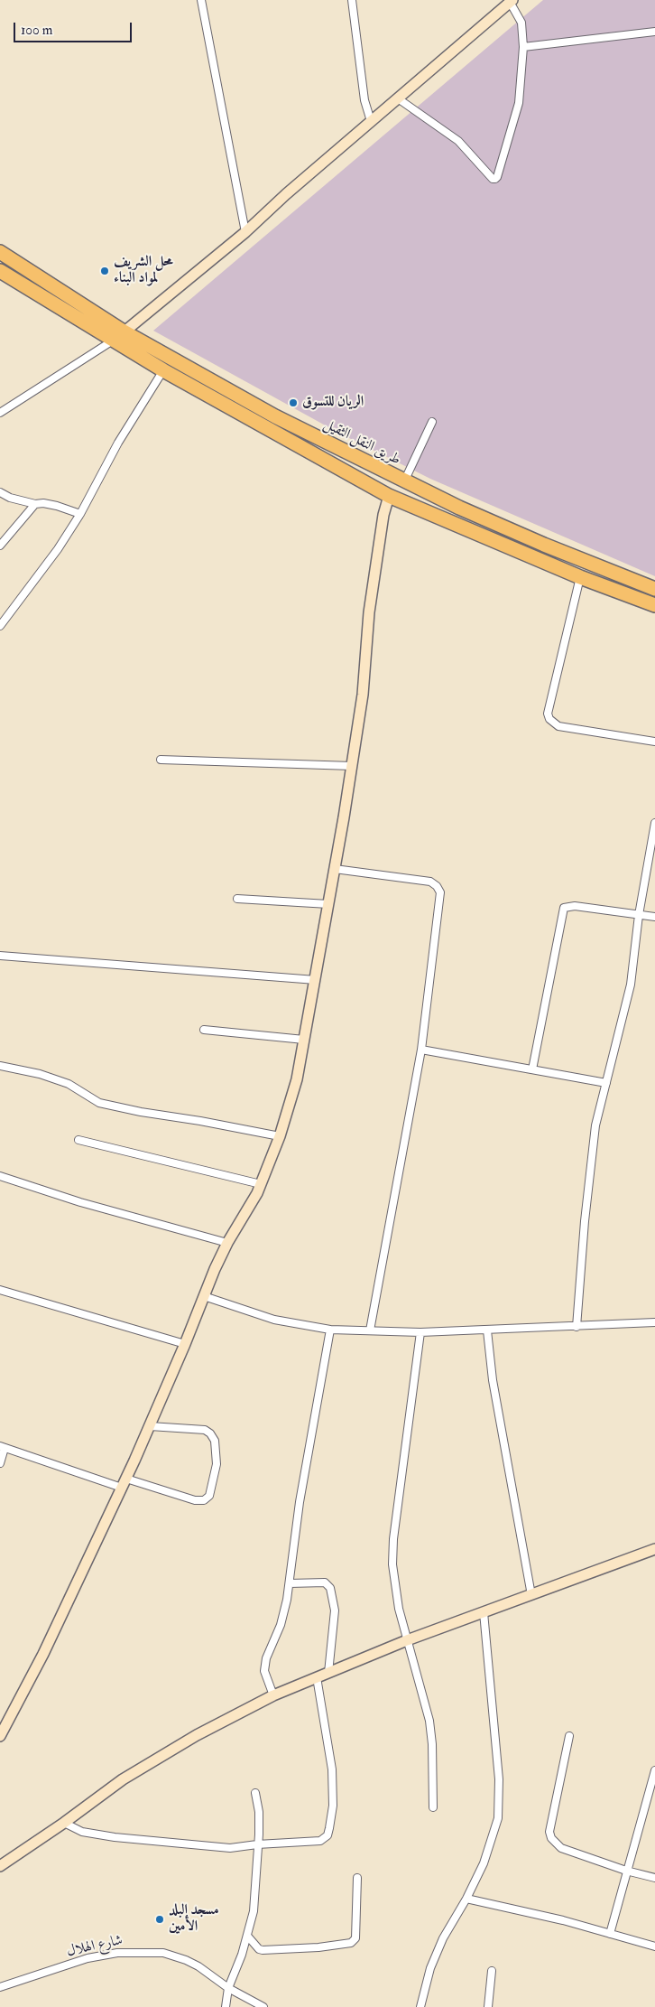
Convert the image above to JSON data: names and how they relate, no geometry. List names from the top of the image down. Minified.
{"streets":{"highway":["طريق النقل الثقيل"],"street":["شارع الهلال"]},"places":["محل الشريف لمواد البناء","الريان للتسوق","مسجد البلد الأمين"],"scale_bar":"100 m"}
